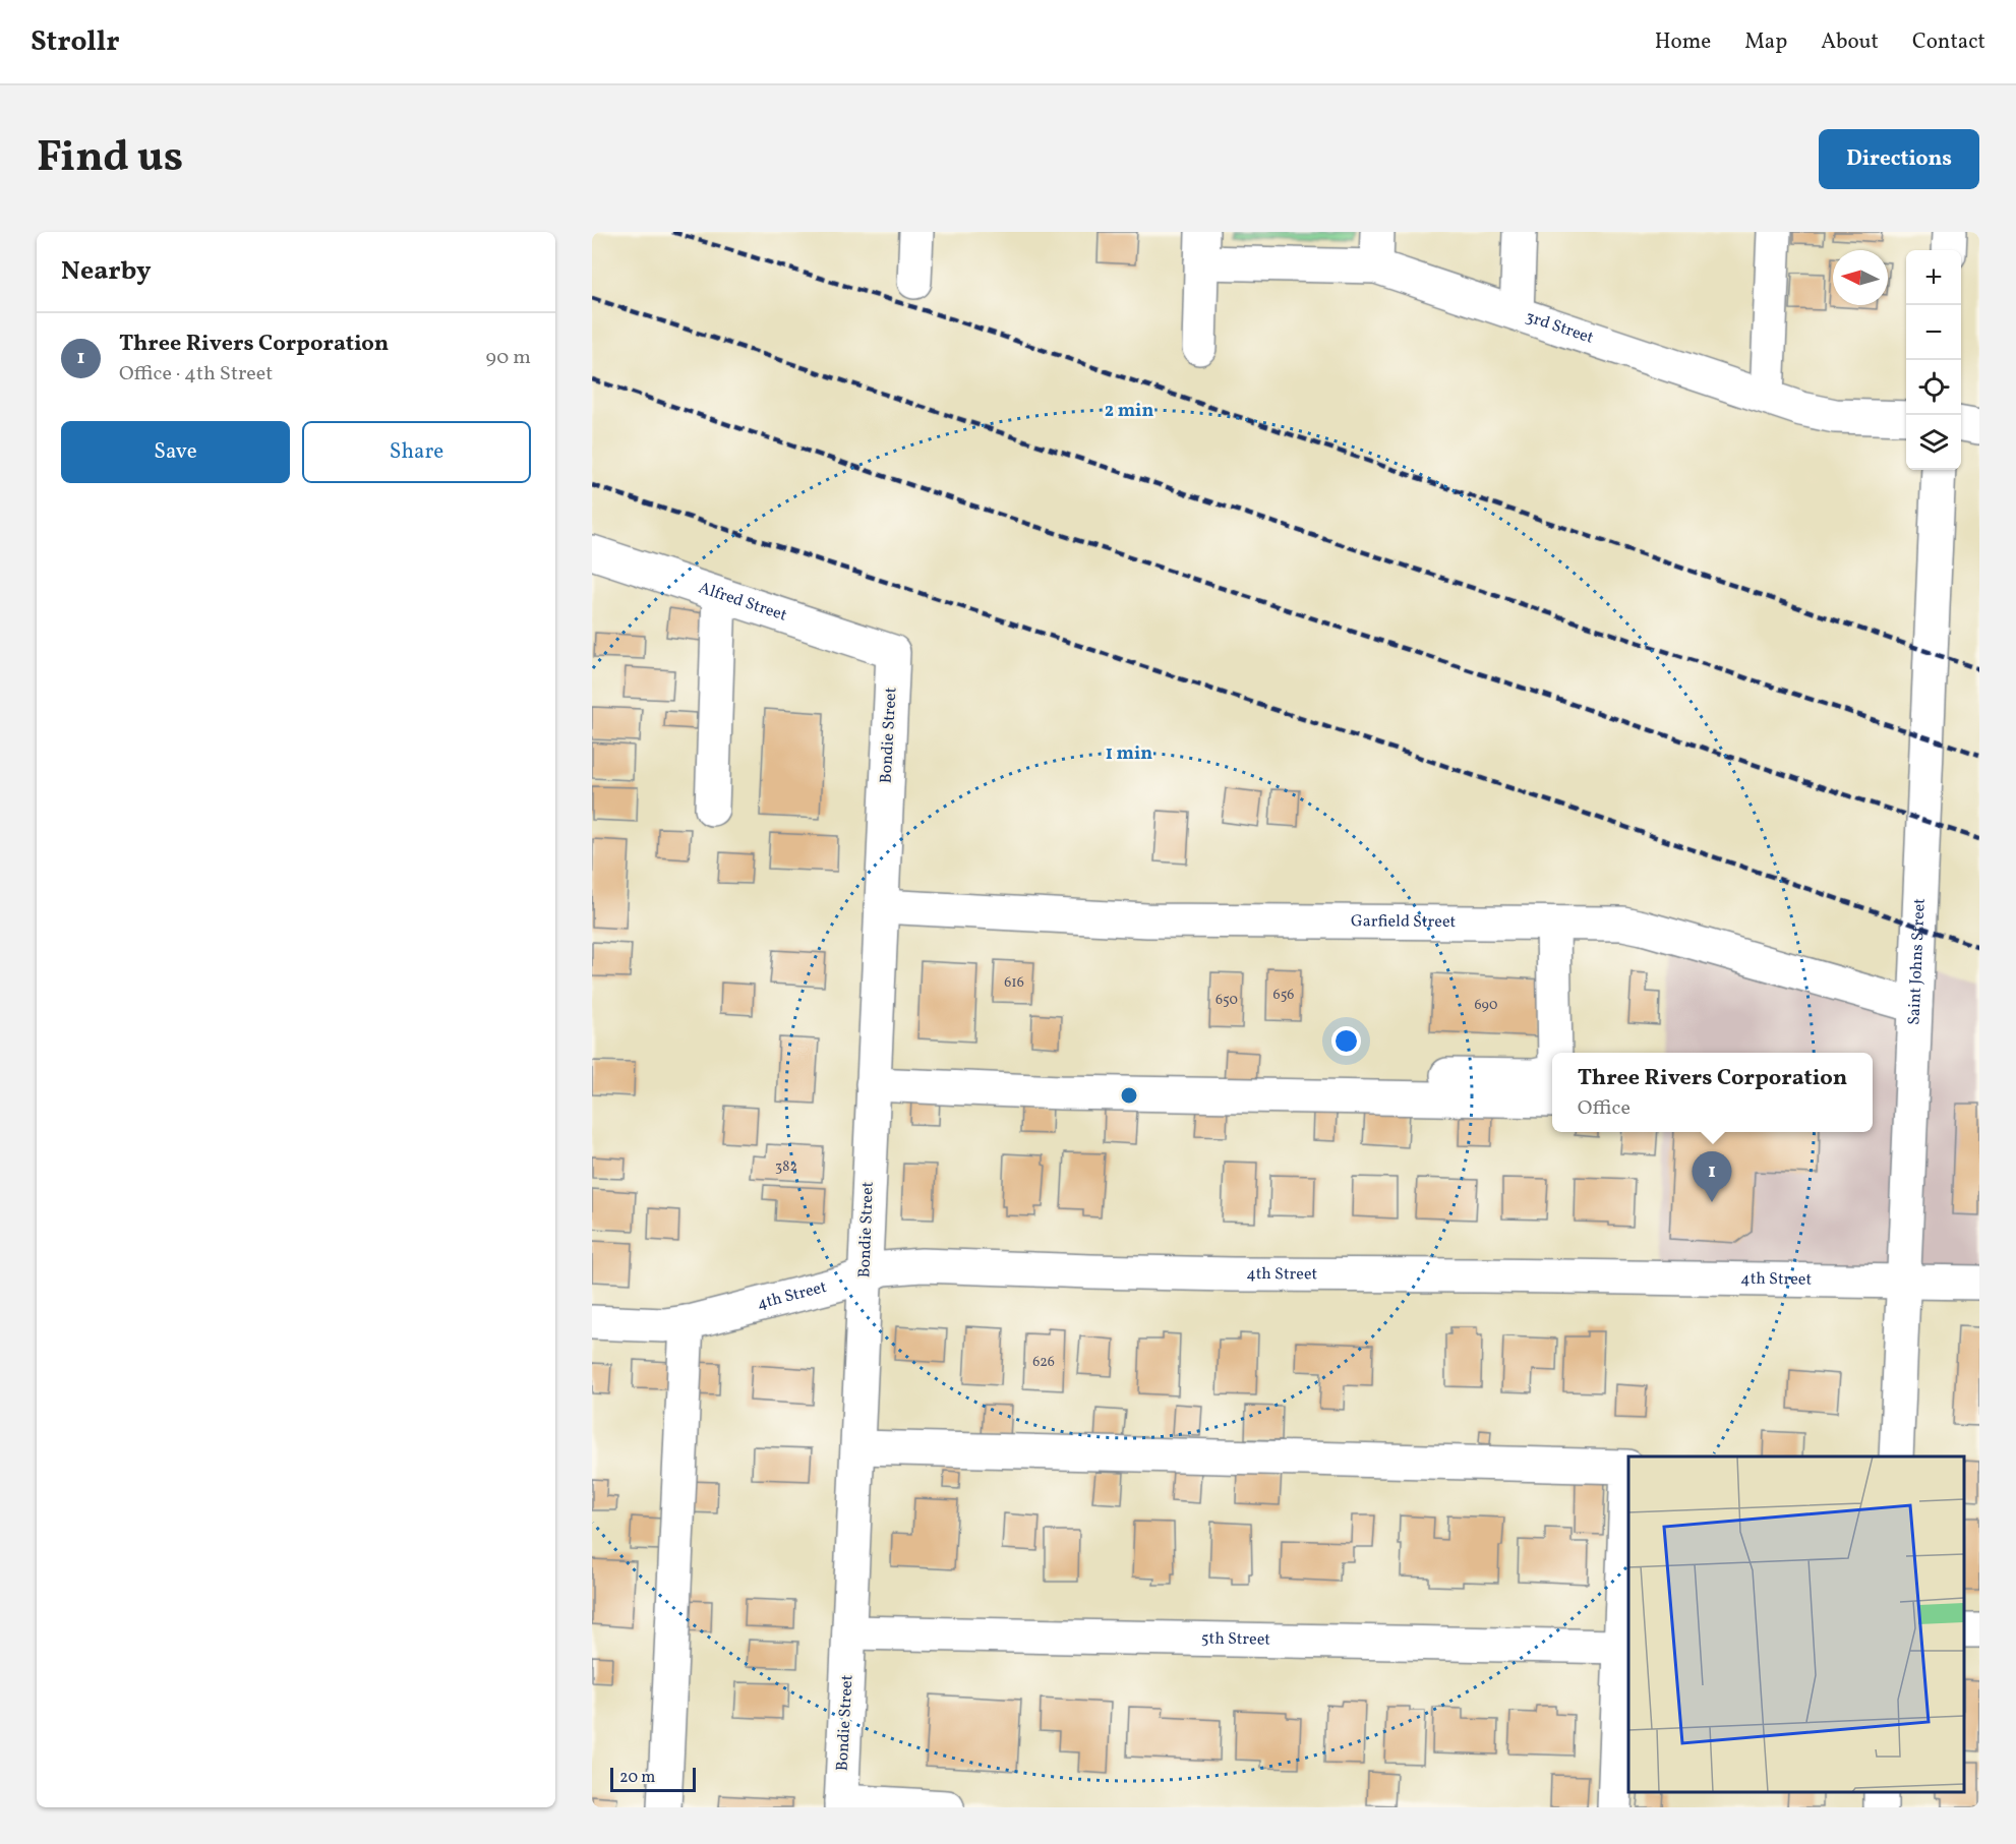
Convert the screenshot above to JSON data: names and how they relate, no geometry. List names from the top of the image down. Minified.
{"streets":{"street":["3rd Street","Alfred Street","Bondie Street","Garfield Street","Saint Johns Street","4th Street","5th Street"]},"crossings":[["Alfred Street","Bondie Street"],["Bondie Street","Garfield Street"],["Bondie Street","4th Street"],["Bondie Street","5th Street"],["Garfield Street","Saint Johns Street"],["Saint Johns Street","4th Street"]],"house_numbers":["616","656","650","690","382","626"],"scale_bar":"20 m","north":"left","page":{"header":"Strollr","nav":["Home","Map","About","Contact"],"title":"Find us","buttons":["Directions",["Save","Share"]],"heading":"Nearby","map_buttons":["+","−"],"list":[{"mark":"1","name":"Three Rivers Corporation","note":"Office · 4th Street","value":"90 m"}],"popup":["Three Rivers Corporation","Office"],"pins":"1","scale":"20 m"},"rings":["2 min","1 min"]}
